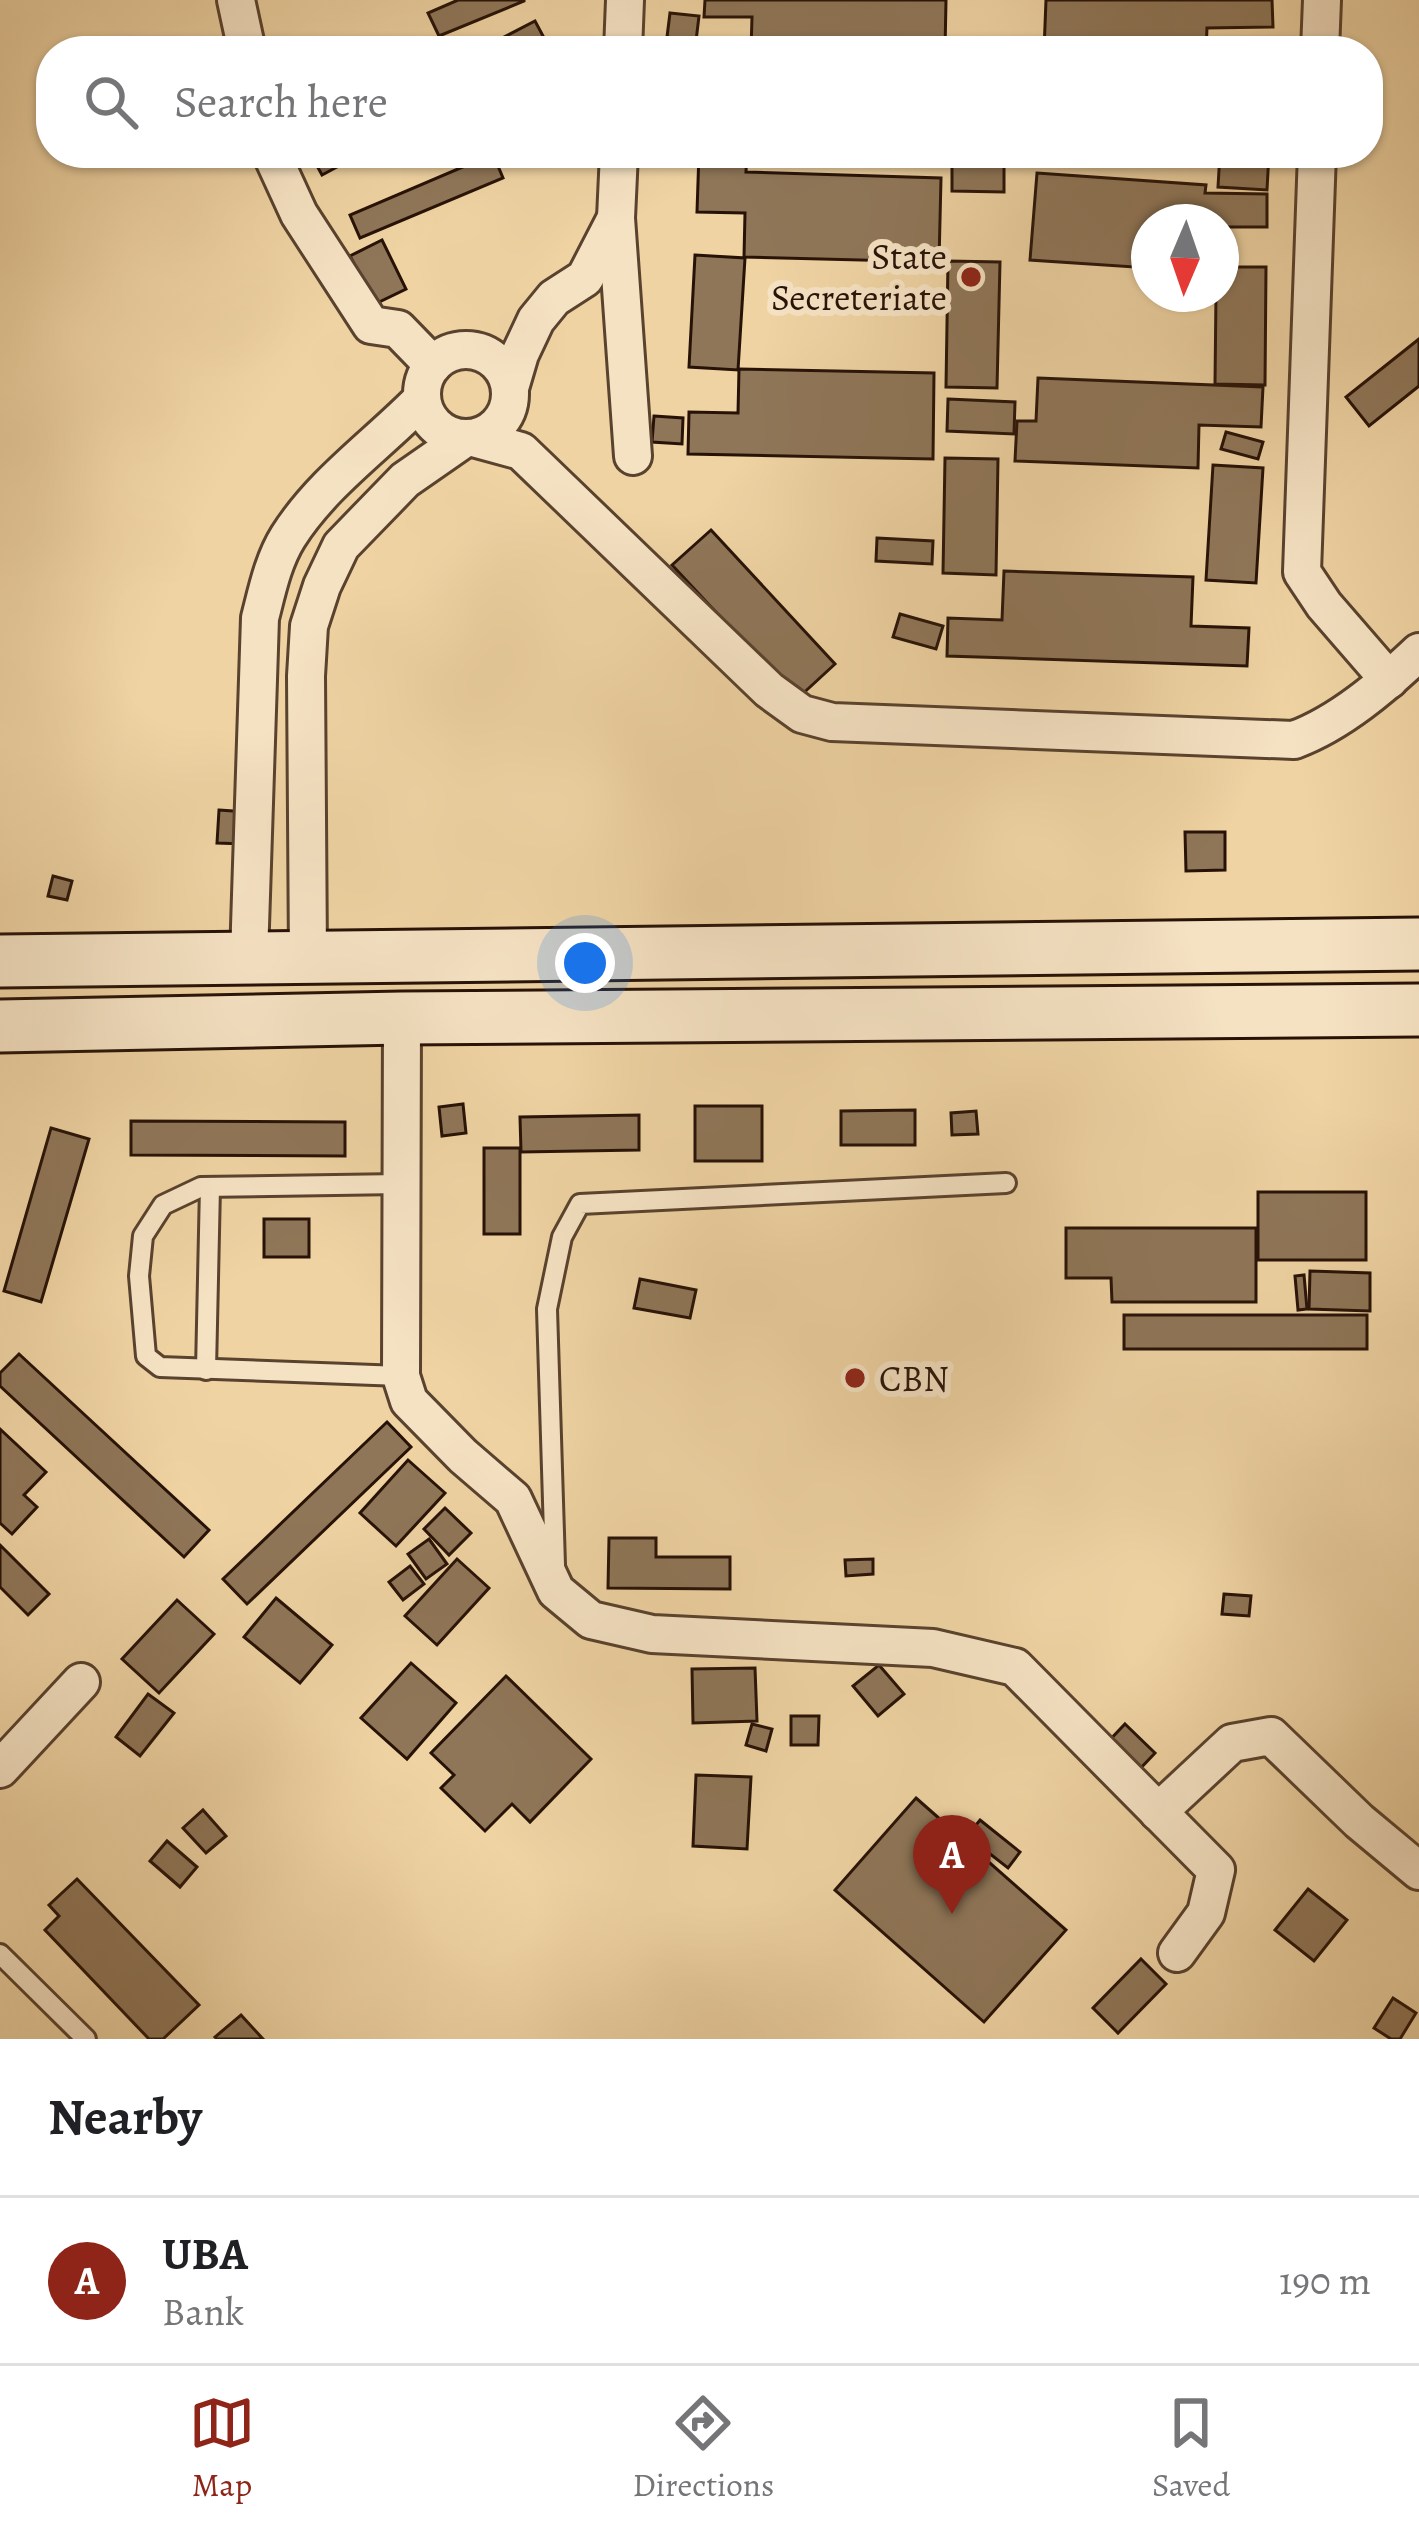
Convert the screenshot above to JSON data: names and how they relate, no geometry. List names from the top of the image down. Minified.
{"places":["State Secreteriate","CBN"],"north":"bottom","page":{"search":"Search here","pins":"A","heading":"Nearby","list":[{"mark":"A","name":"UBA","note":"Bank","value":"190 m"}],"nav":["Map","Directions","Saved"]}}
